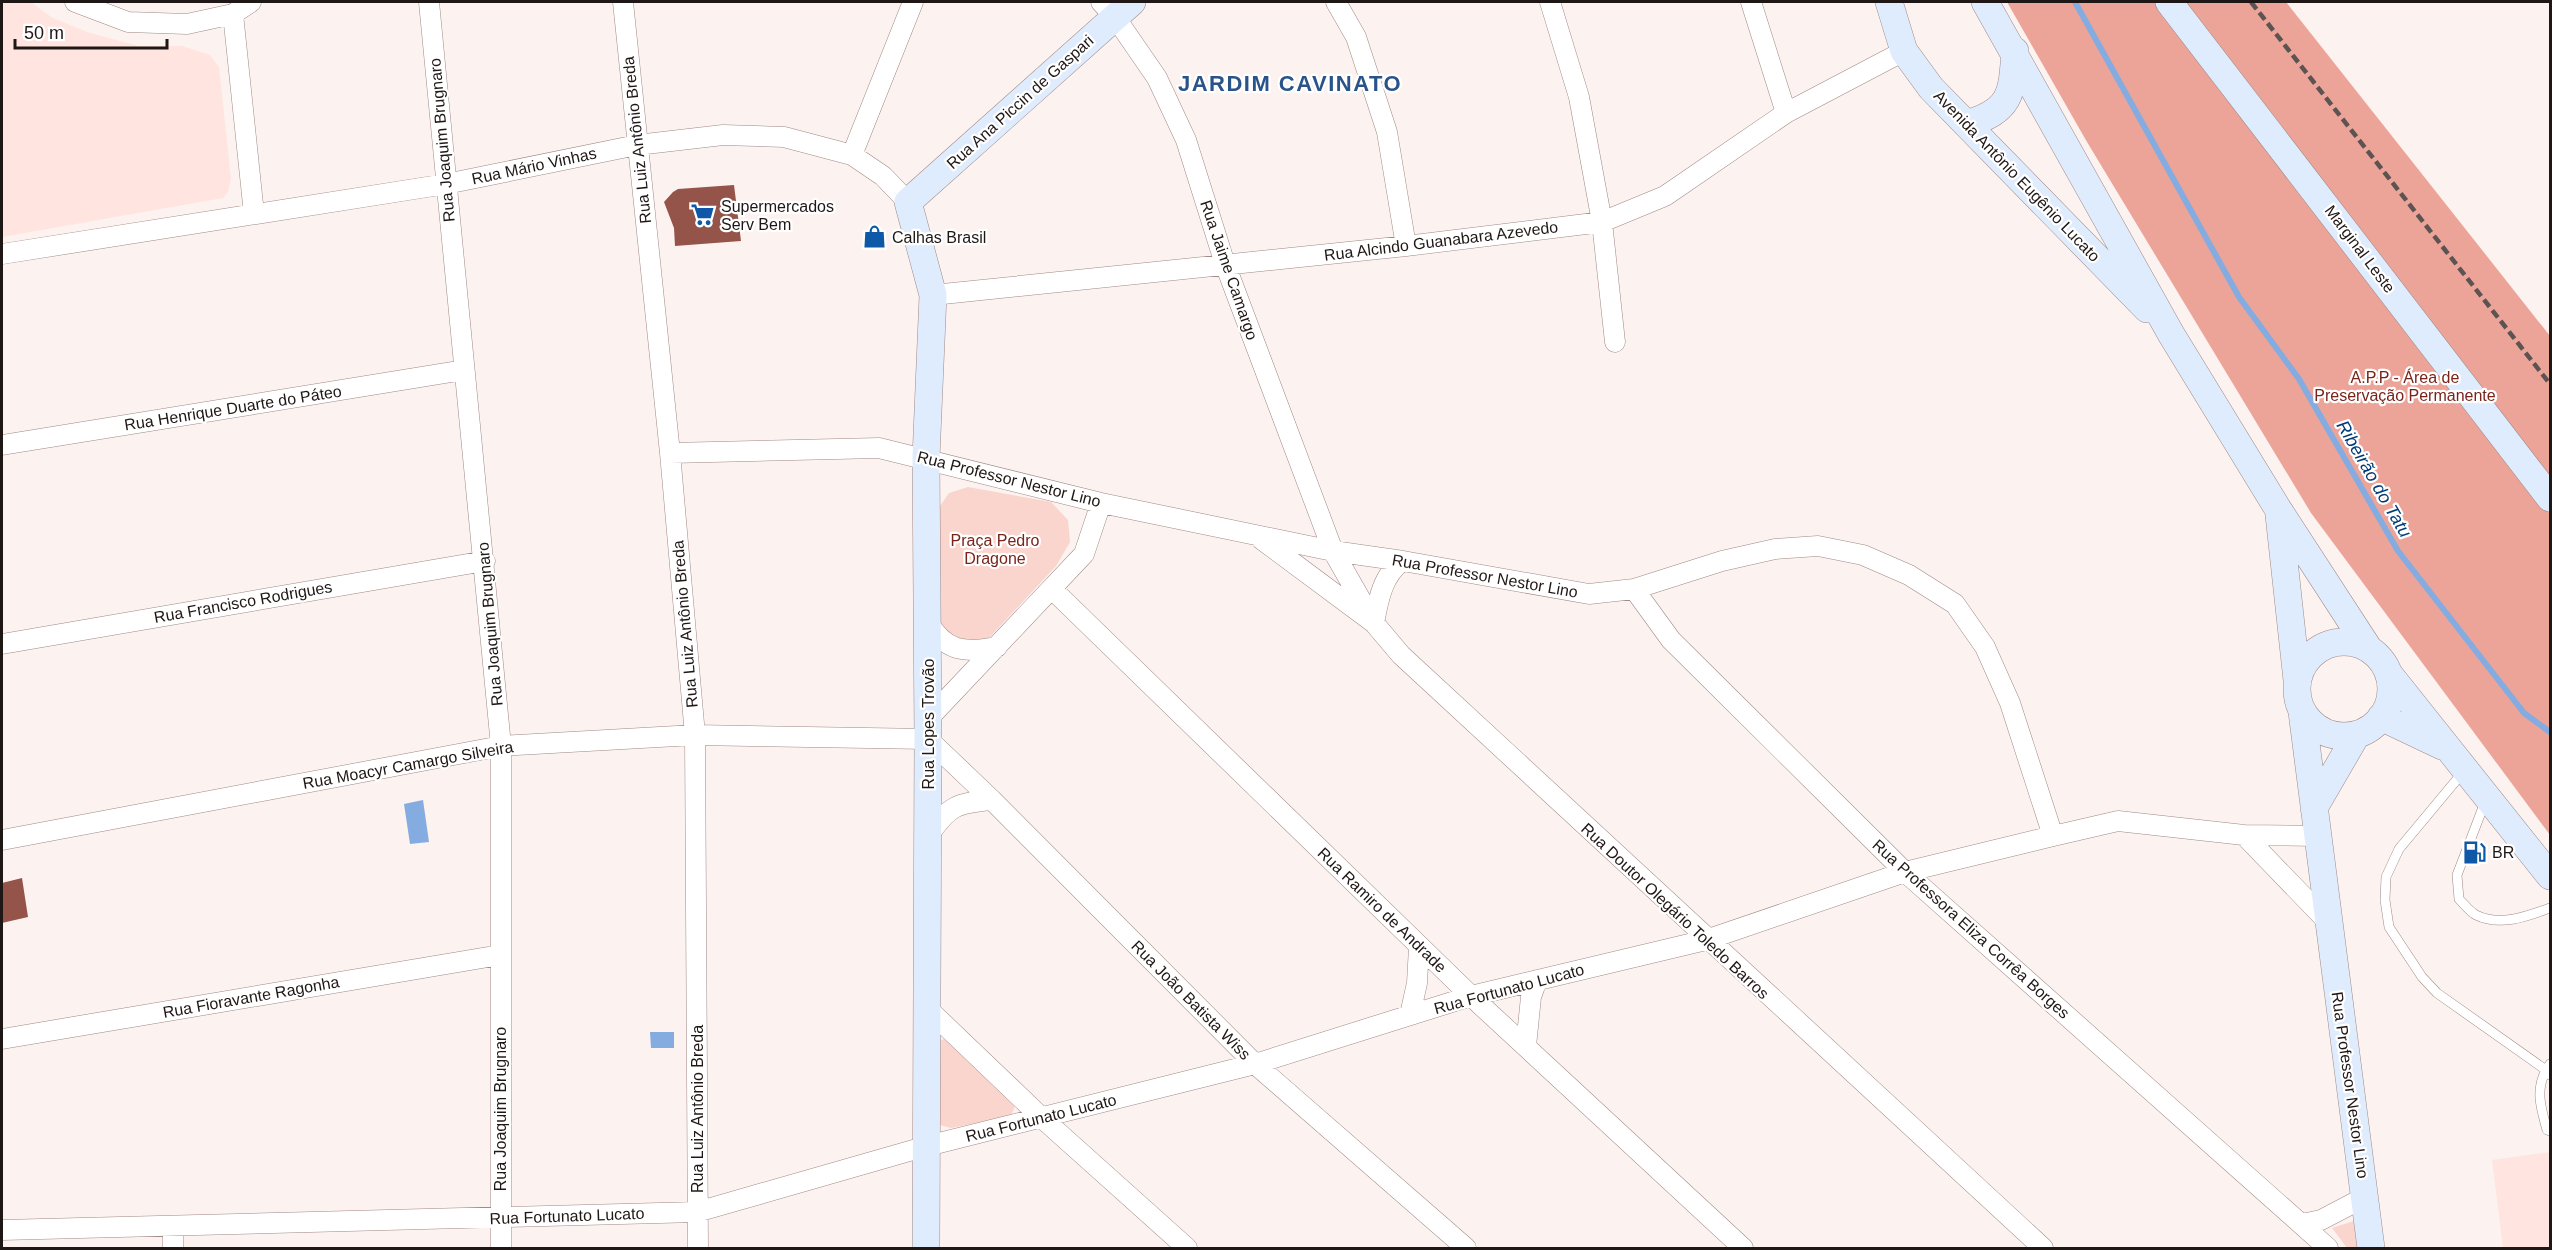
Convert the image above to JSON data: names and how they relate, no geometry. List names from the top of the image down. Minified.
{"streets":{"main road":["Rua Ana Piccin de Gaspari","Avenida Antônio Eugênio Lucato","Marginal Leste","Rua Professor Nestor Lino","Rua Lopes Trovão"],"street":["Rua Joaquim Brugnaro","Rua Luiz Antônio Breda","Rua Mário Vinhas","Rua Alcindo Guanabara Azevedo","Rua Jaime Camargo","Rua Henrique Duarte do Páteo","Rua Francisco Rodrigues","Rua Moacyr Camargo Silveira","Rua Ramiro de Andrade","Rua Doutor Olegário Toledo Barros","Rua Professora Eliza Corrêa Borges","Rua Fortunato Lucato","Rua Fioravante Ragonha","Rua João Batista Wiss"]},"crossings":[["Rua Ana Piccin de Gaspari","Rua Mário Vinhas"],["Rua Ana Piccin de Gaspari","Rua Jaime Camargo"],["Rua Ana Piccin de Gaspari","Rua Lopes Trovão"],["Rua Joaquim Brugnaro","Rua Mário Vinhas"],["Rua Joaquim Brugnaro","Rua Henrique Duarte do Páteo"],["Rua Joaquim Brugnaro","Rua Francisco Rodrigues"],["Rua Joaquim Brugnaro","Rua Moacyr Camargo Silveira"],["Rua Joaquim Brugnaro","Rua Fortunato Lucato"],["Rua Joaquim Brugnaro","Rua Fioravante Ragonha"],["Rua Luiz Antônio Breda","Rua Mário Vinhas"],["Rua Luiz Antônio Breda","Rua Professor Nestor Lino"],["Rua Luiz Antônio Breda","Rua Moacyr Camargo Silveira"],["Rua Luiz Antônio Breda","Rua Fortunato Lucato"],["Rua Mário Vinhas","Rua Lopes Trovão"],["Avenida Antônio Eugênio Lucato","Rua Alcindo Guanabara Azevedo"],["Avenida Antônio Eugênio Lucato","Rua Professor Nestor Lino"],["Rua Alcindo Guanabara Azevedo","Rua Jaime Camargo"],["Rua Alcindo Guanabara Azevedo","Rua Lopes Trovão"],["Rua Jaime Camargo","Rua Professor Nestor Lino"],["Rua Jaime Camargo","Rua Doutor Olegário Toledo Barros"],["Rua Professor Nestor Lino","Rua Lopes Trovão"],["Rua Professor Nestor Lino","Rua Doutor Olegário Toledo Barros"],["Rua Professor Nestor Lino","Rua Professora Eliza Corrêa Borges"],["Rua Professor Nestor Lino","Rua Fortunato Lucato"],["Rua Lopes Trovão","Rua Moacyr Camargo Silveira"],["Rua Lopes Trovão","Rua Fortunato Lucato"],["Rua Lopes Trovão","Rua João Batista Wiss"],["Rua Moacyr Camargo Silveira","Rua João Batista Wiss"],["Rua Ramiro de Andrade","Rua Fortunato Lucato"],["Rua Doutor Olegário Toledo Barros","Rua Fortunato Lucato"],["Rua Professora Eliza Corrêa Borges","Rua Fortunato Lucato"],["Rua Fortunato Lucato","Rua João Batista Wiss"]],"districts":["JARDIM CAVINATO"],"water":["Ribeirão do Tatu"],"parks":["A.P.P - Área de Preservação Permanente","Praça Pedro Dragone"],"places":{"supermarket":["Supermercados Serv Bem"],"shop":["Calhas Brasil"],"fuel station":["BR"]},"scale_bar":"50 m"}
